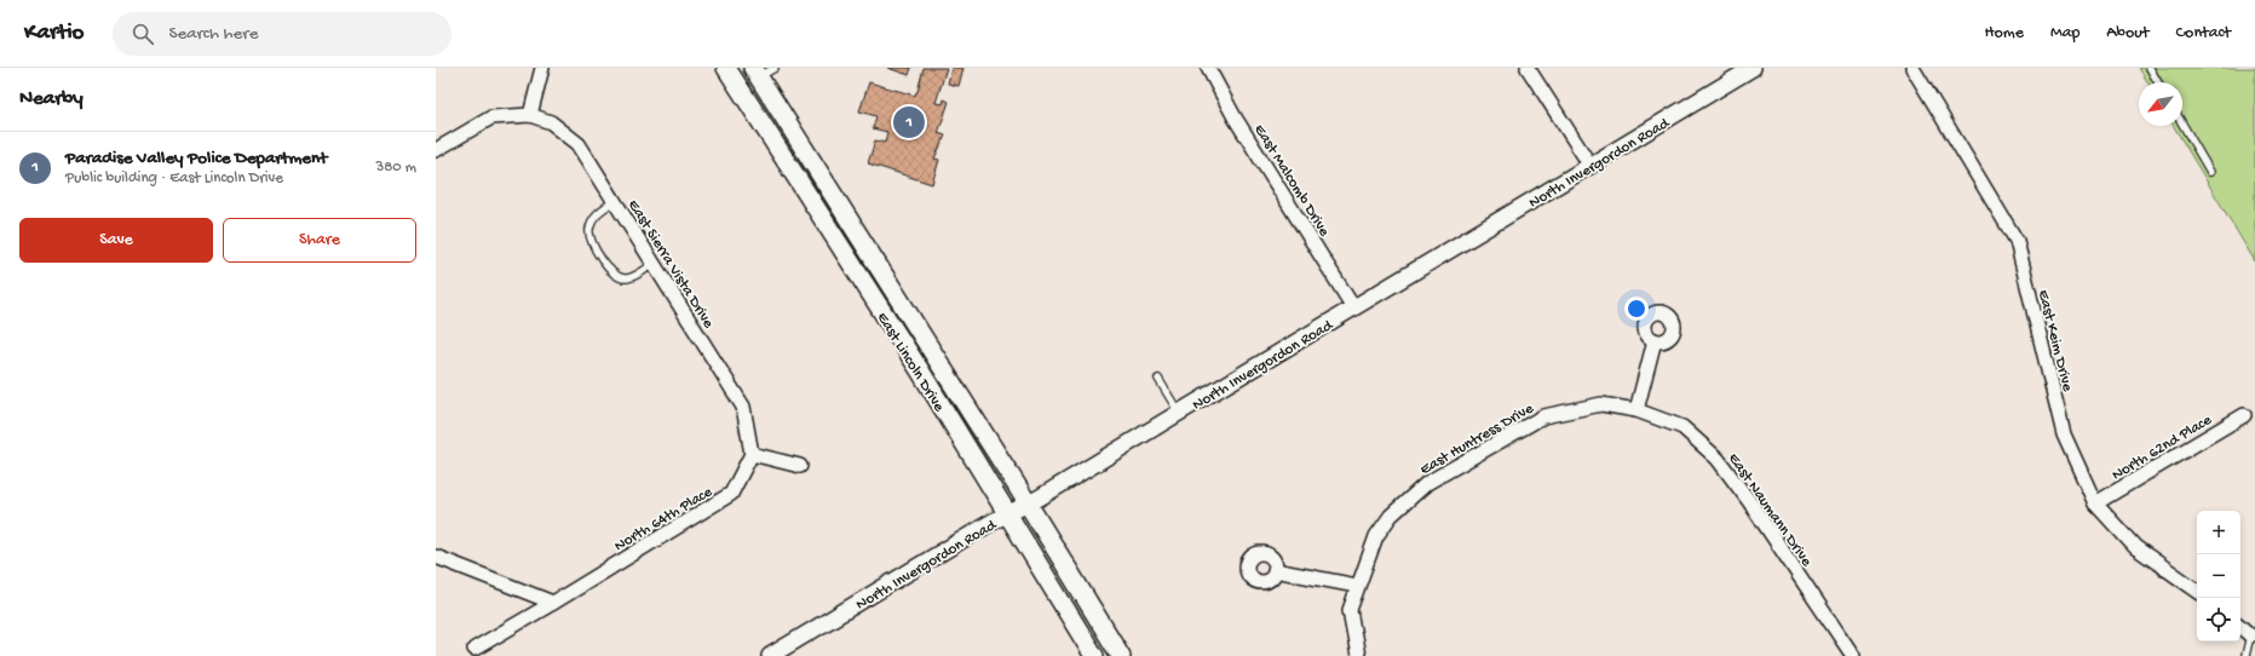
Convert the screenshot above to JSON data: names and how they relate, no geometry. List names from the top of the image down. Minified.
{"streets":{"main road":["East Lincoln Drive"],"street":["North Invergordon Road","East Malcomb Drive","East Sierra Vista Drive","East Keim Drive","East Huntress Drive","North 62nd Place","East Naumann Drive","North 64th Place"]},"crossings":[["North Invergordon Road","East Malcomb Drive"],["North Invergordon Road","East Lincoln Drive"],["East Sierra Vista Drive","North 64th Place"],["East Keim Drive","North 62nd Place"],["East Huntress Drive","East Naumann Drive"]],"north":"bottom left","page":{"header":"Kartio","search":"Search here","nav":["Home","Map","About","Contact"],"heading":"Nearby","pins":"1","list":[{"mark":"1","name":"Paradise Valley Police Department","note":"Public building · East Lincoln Drive","value":"380 m"}],"buttons":["Save","Share"],"map_buttons":["+","−"]}}
